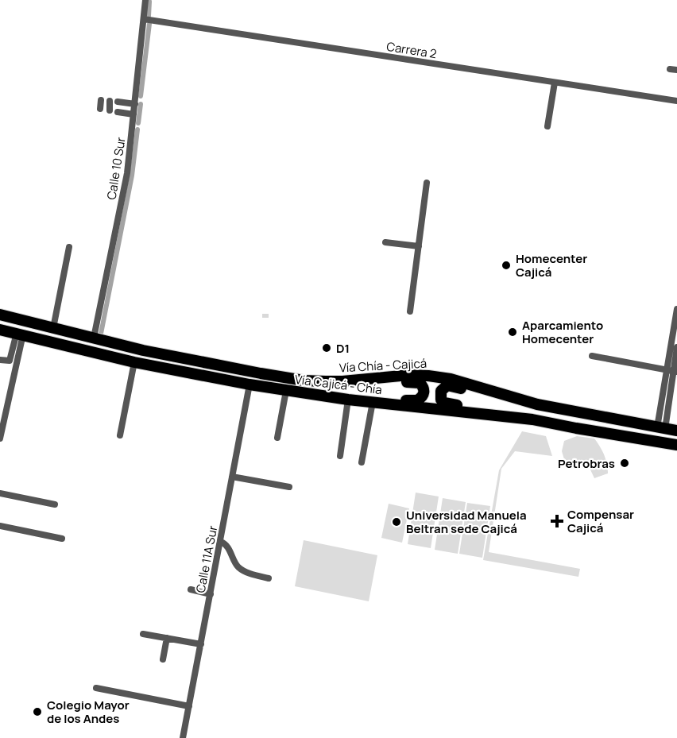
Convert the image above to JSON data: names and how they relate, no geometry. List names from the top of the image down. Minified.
{"streets":{"highway":["Vía Chía - Cajicá","Vía Cajicá - Chía"],"street":["Carrera 2","Calle 10 Sur","Calle 11A Sur"]},"crossings":[["Carrera 2","Calle 10 Sur"],["Calle 10 Sur","Vía Chía - Cajicá"],["Vía Cajicá - Chía","Calle 11A Sur"]],"places":{"other":["Homecenter Cajicá","Aparcamiento Homecenter","D1","Petrobras","Universidad Manuela Beltran sede Cajicá","Colegio Mayor de los Andes"],"health":["Compensar Cajicá"]}}
